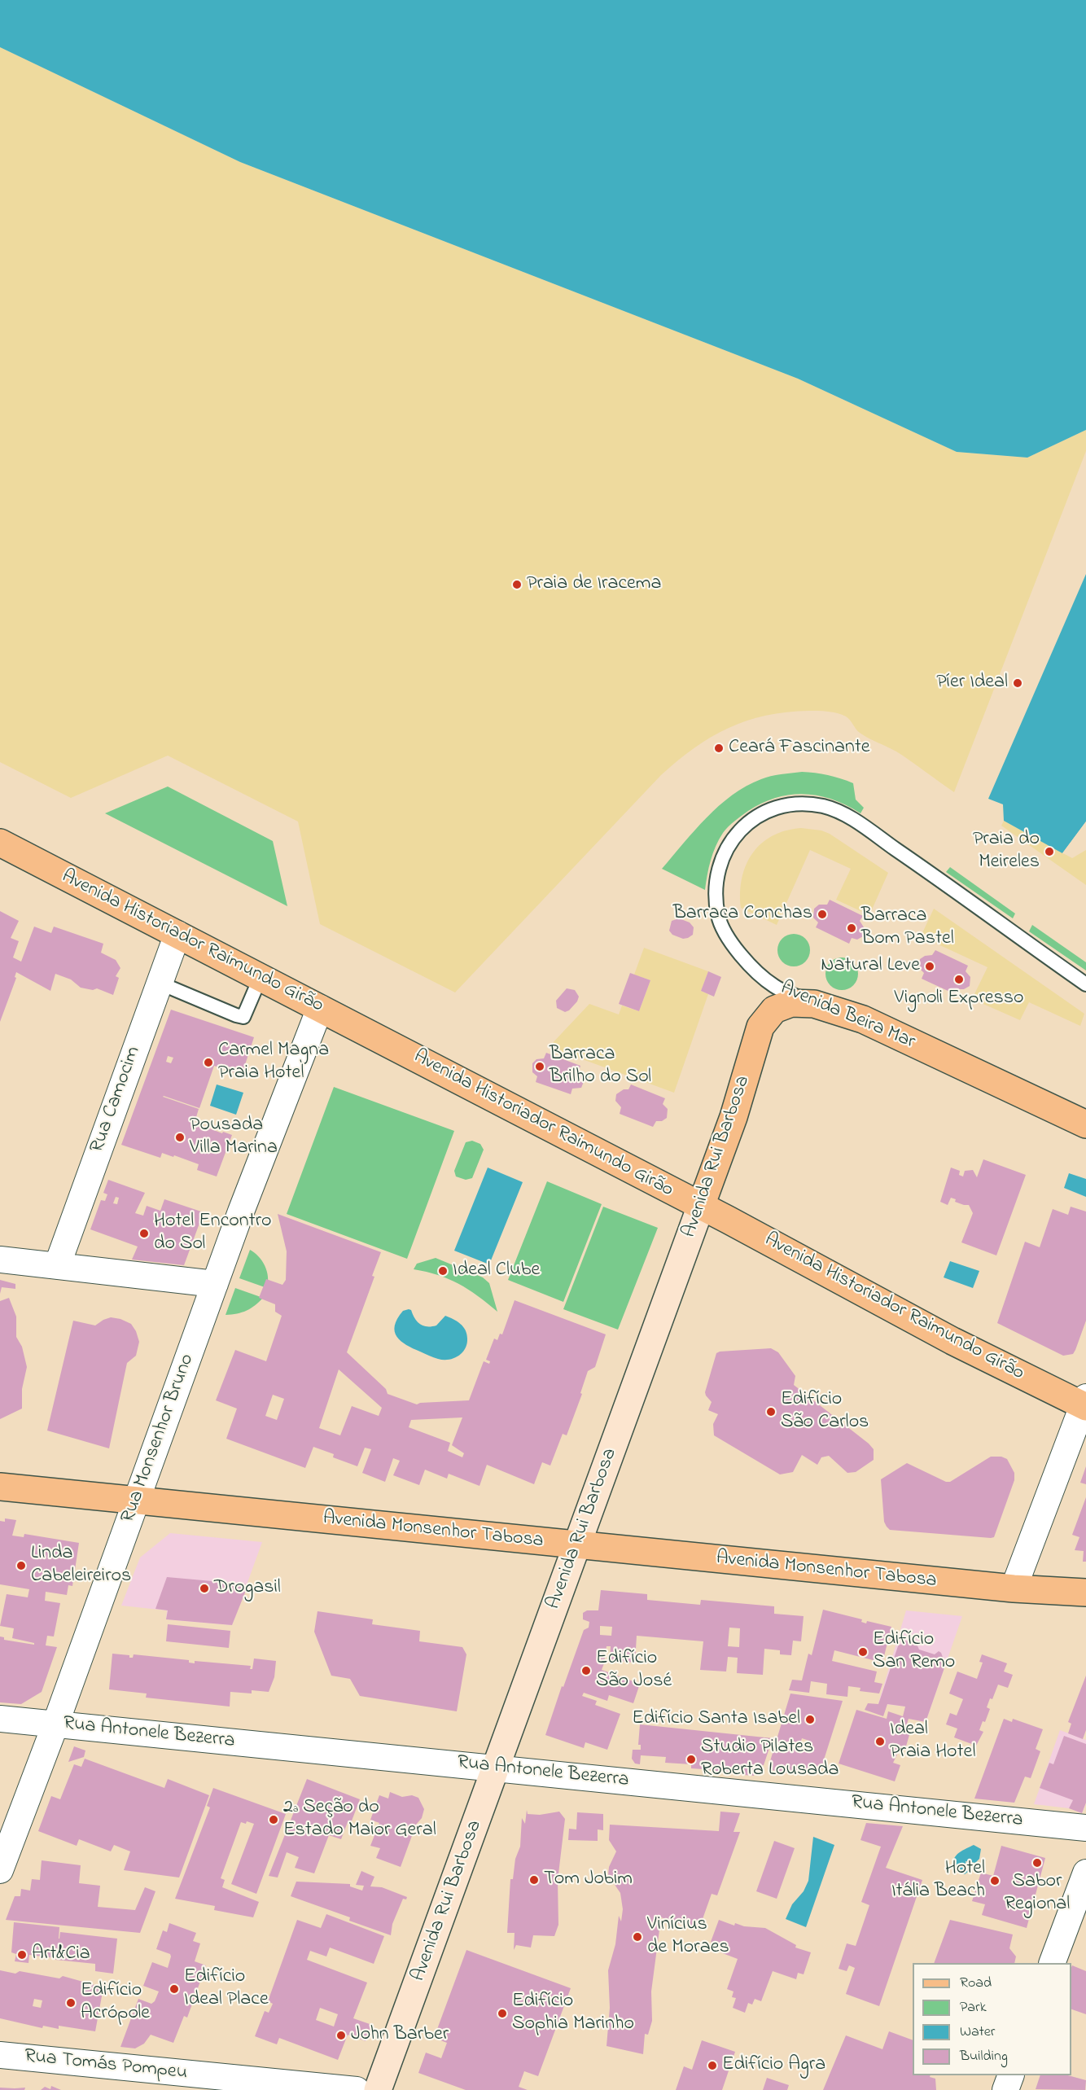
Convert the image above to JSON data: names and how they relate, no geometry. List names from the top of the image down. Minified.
{"streets":{"main road":["Avenida Historiador Raimundo Girão","Avenida Beira Mar","Avenida Rui Barbosa","Avenida Monsenhor Tabosa"],"street":["Rua Camocim","Rua Monsenhor Bruno","Rua Antonele Bezerra","Rua Tomás Pompeu"]},"crossings":[["Avenida Historiador Raimundo Girão","Rua Camocim"],["Avenida Historiador Raimundo Girão","Avenida Rui Barbosa"],["Avenida Historiador Raimundo Girão","Rua Monsenhor Bruno"],["Avenida Beira Mar","Avenida Rui Barbosa"],["Avenida Rui Barbosa","Avenida Monsenhor Tabosa"],["Avenida Rui Barbosa","Rua Antonele Bezerra"],["Rua Monsenhor Bruno","Avenida Monsenhor Tabosa"],["Rua Monsenhor Bruno","Rua Antonele Bezerra"]],"places":["Praia de Iracema","Píer Ideal","Ceará Fascinante","Praia do Meireles","Barraca Conchas","Barraca Bom Pastel","Natural Leve","Vignoli Expresso","Carmel Magna Praia Hotel","Barraca Brilho do Sol","Pousada Villa Marina","Hotel Encontro do Sol","Ideal Clube","Edifício São Carlos","Linda Cabeleireiros","Drogasil","Edifício San Remo","Edifício São José","Edifício Santa Isabel","Ideal Praia Hotel","Studio Pilates Roberta Lousada","2ª Seção do Estado Maior Geral","Sabor Regional","Tom Jobim","Hotel Itália Beach","Vinícius de Moraes","Art&Cia","Edifício Ideal Place","Edifício Acrópole","Edifício Sophia Marinho","John Barber","Edifício Agra"],"legend":["Road","Park","Water","Building"]}
